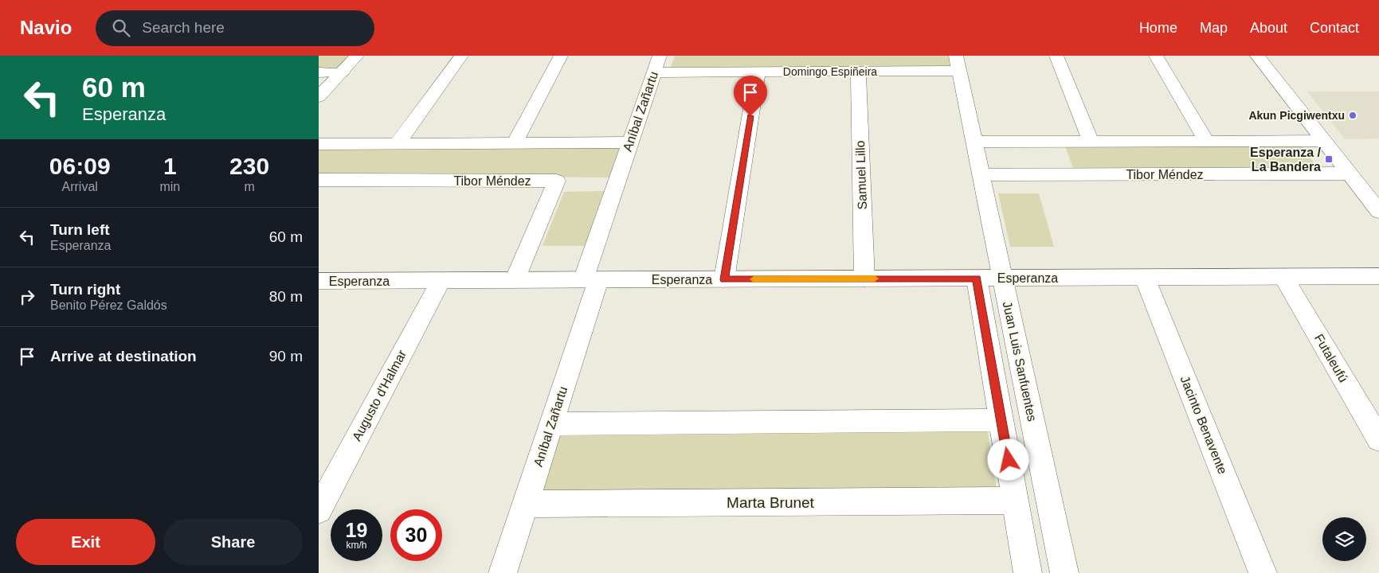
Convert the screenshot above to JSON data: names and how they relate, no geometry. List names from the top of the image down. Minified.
{"streets":{"street":["Domingo Espiñeira","Aníbal Zañartu","Tibor Méndez","Samuel Lillo","Esperanza","Futaleufú","Juan Luis Sanfuentes","Augusto d'Halmar","Jacinto Benavente","Marta Brunet"]},"crossings":[["Domingo Espiñeira","Aníbal Zañartu"],["Domingo Espiñeira","Samuel Lillo"],["Domingo Espiñeira","Juan Luis Sanfuentes"],["Aníbal Zañartu","Esperanza"],["Aníbal Zañartu","Marta Brunet"],["Tibor Méndez","Esperanza"],["Tibor Méndez","Juan Luis Sanfuentes"],["Samuel Lillo","Esperanza"],["Esperanza","Futaleufú"],["Esperanza","Juan Luis Sanfuentes"],["Esperanza","Augusto d'Halmar"],["Esperanza","Jacinto Benavente"],["Juan Luis Sanfuentes","Marta Brunet"]],"places":{"other":["Akun Picgiwentxu"],"transit":["Esperanza / La Bandera"]},"page":{"header":"Navio","search":"Search here","nav":["Home","Map","About","Contact"],"turn":["60 m","Esperanza"],"eta":["06:09","Arrival","1","min","230","m"],"list":[{"name":"Turn left","note":"Esperanza","value":"60 m"},{"name":"Turn right","note":"Benito Pérez Galdós","value":"80 m"},{"name":"Arrive at destination","value":"90 m"}],"speed":"19 km/h","limit":"30","buttons":["Exit","Share"]}}
